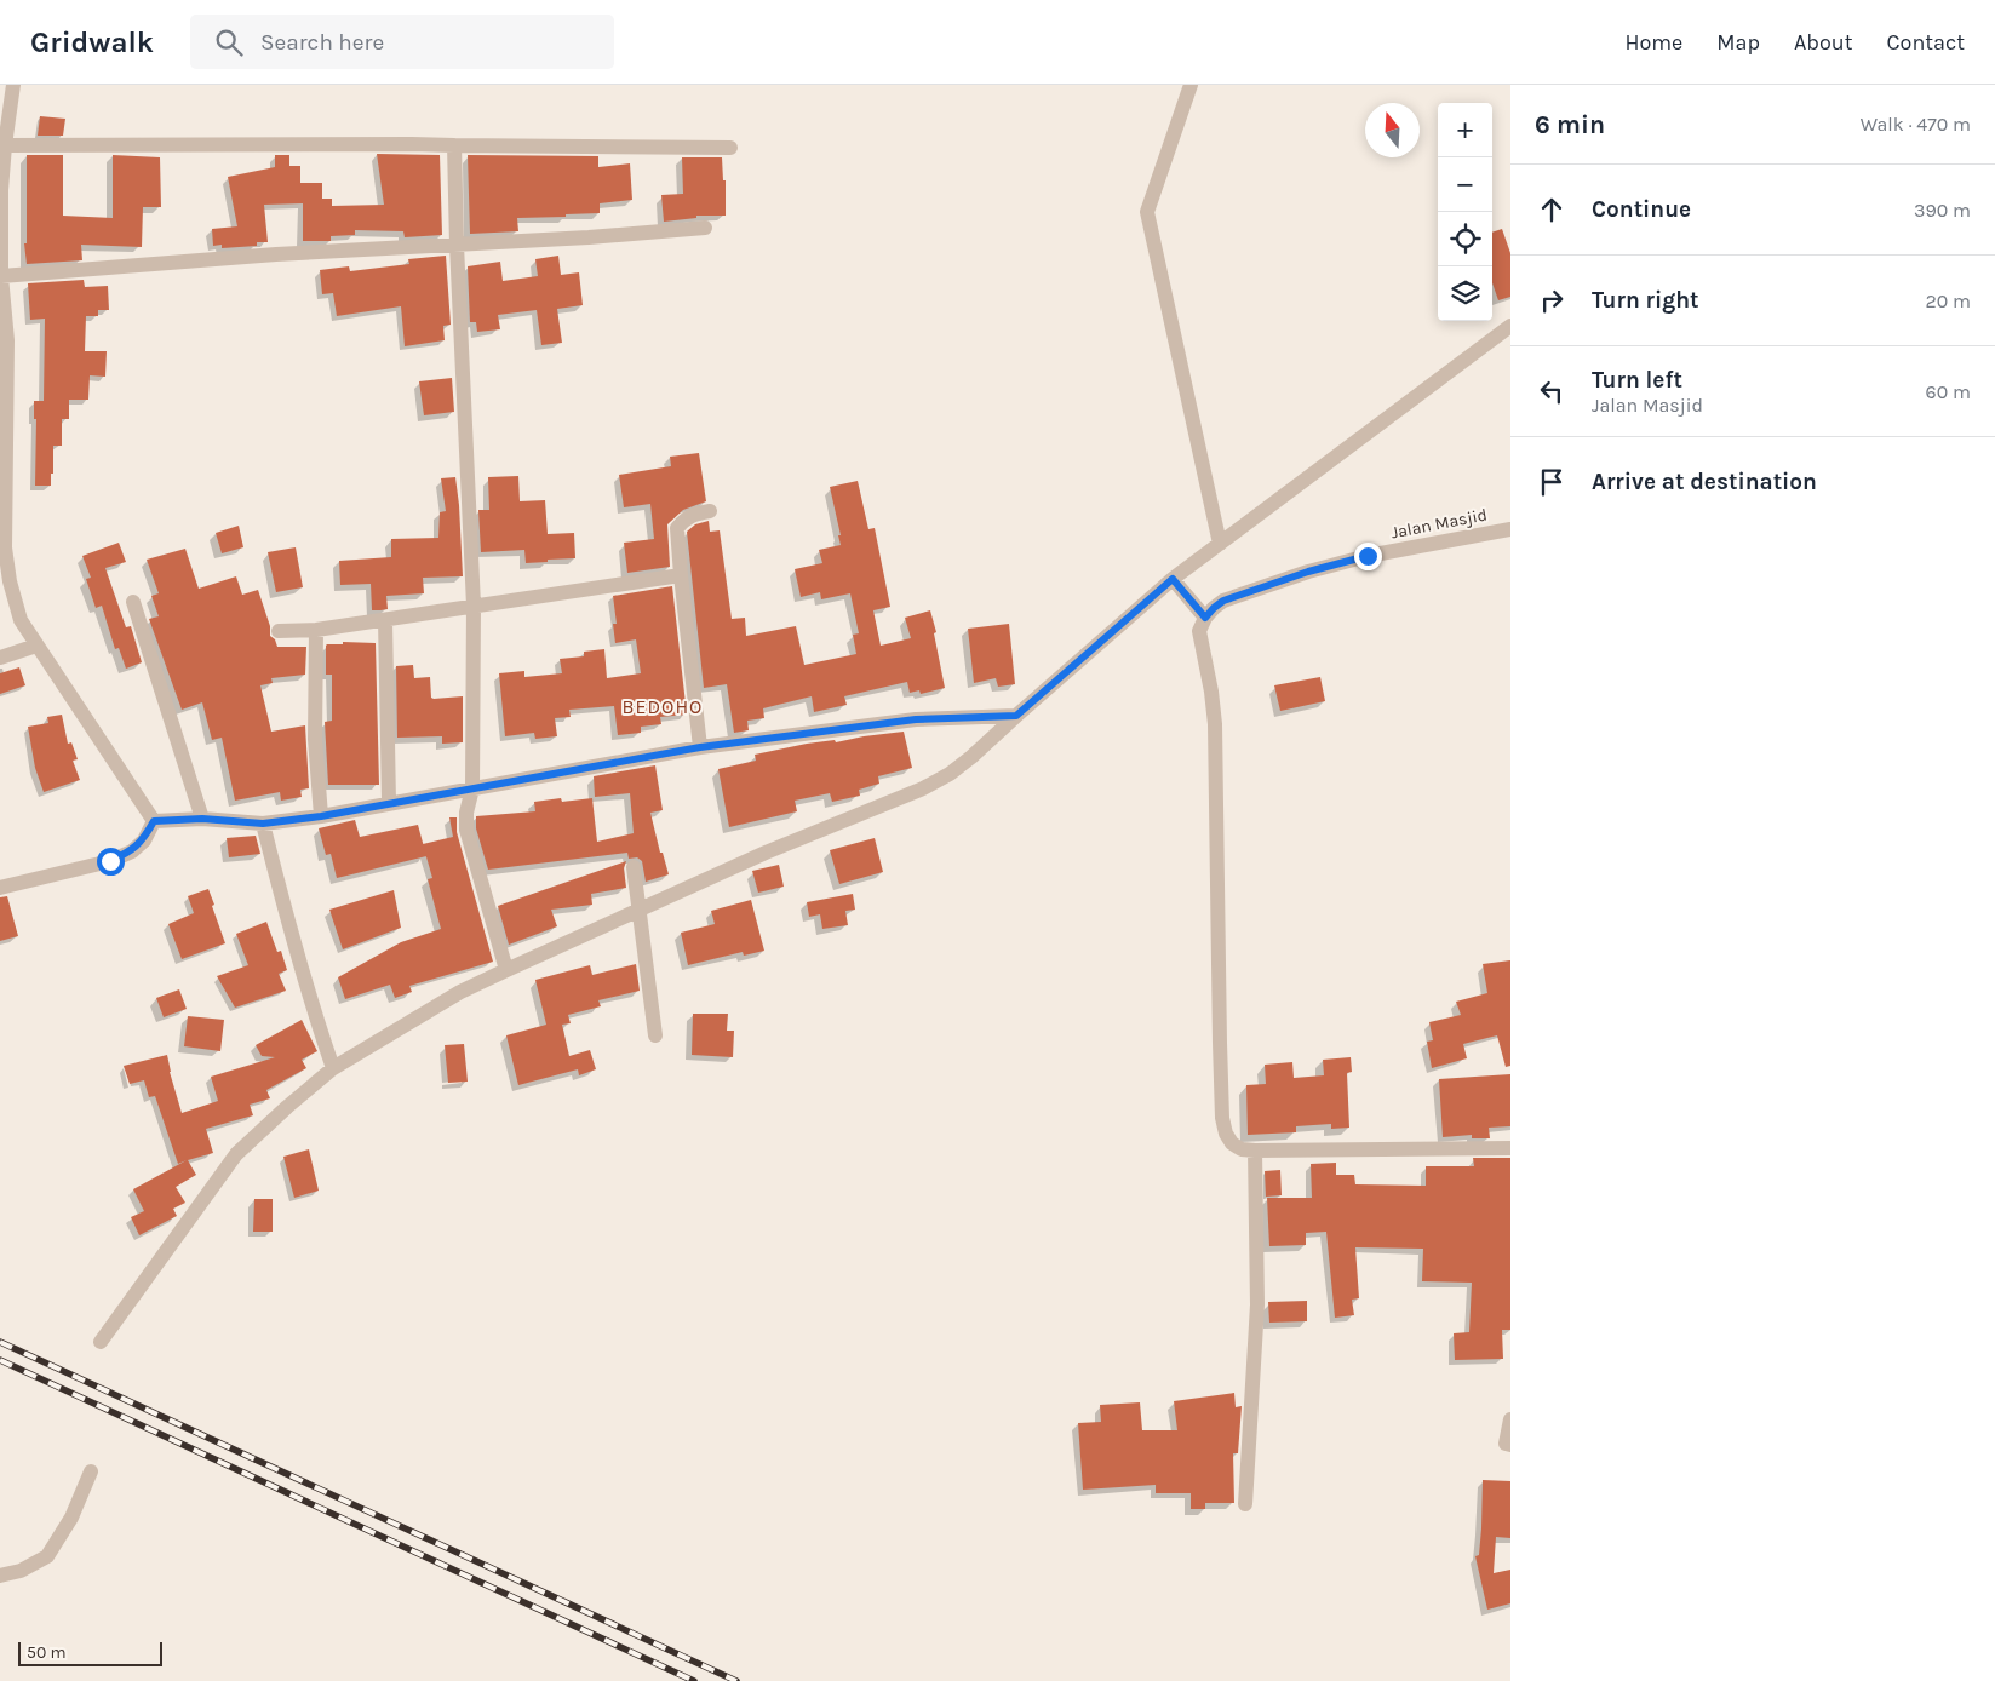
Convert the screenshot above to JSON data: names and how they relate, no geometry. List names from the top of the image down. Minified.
{"streets":{"street":["Jalan Masjid"]},"districts":["BEDOHO"],"scale_bar":"50 m","north":"top","page":{"header":"Gridwalk","search":"Search here","nav":["Home","Map","About","Contact"],"heading":["6 min","Walk · 470 m"],"map_buttons":["+","−"],"list":[["Continue","390 m"],["Turn right","20 m"],["Turn left","Jalan Masjid","60 m"],"Arrive at destination"],"scale":"50 m"}}
